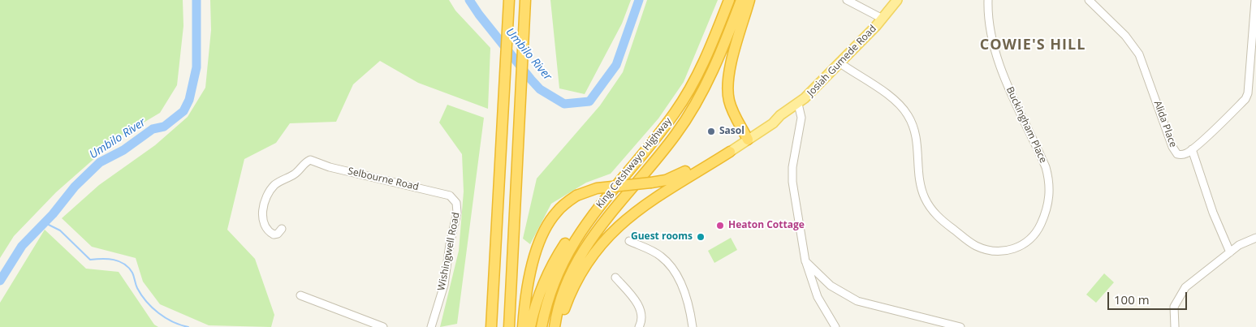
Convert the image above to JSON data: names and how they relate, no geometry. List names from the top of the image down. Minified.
{"streets":{"highway":["King Cetshwayo Highway"],"main road":["Josiah Gumede Road"],"street":["Alida Place","Buckingham Place","Selbourne Road","Wishingwell Road"]},"crossings":[["Josiah Gumede Road","Buckingham Place"],["Selbourne Road","Wishingwell Road"]],"districts":["COWIE'S HILL"],"water":["Umbilo River"],"places":["Sasol","Heaton Cottage","Guest rooms"],"scale_bar":"100 m"}
